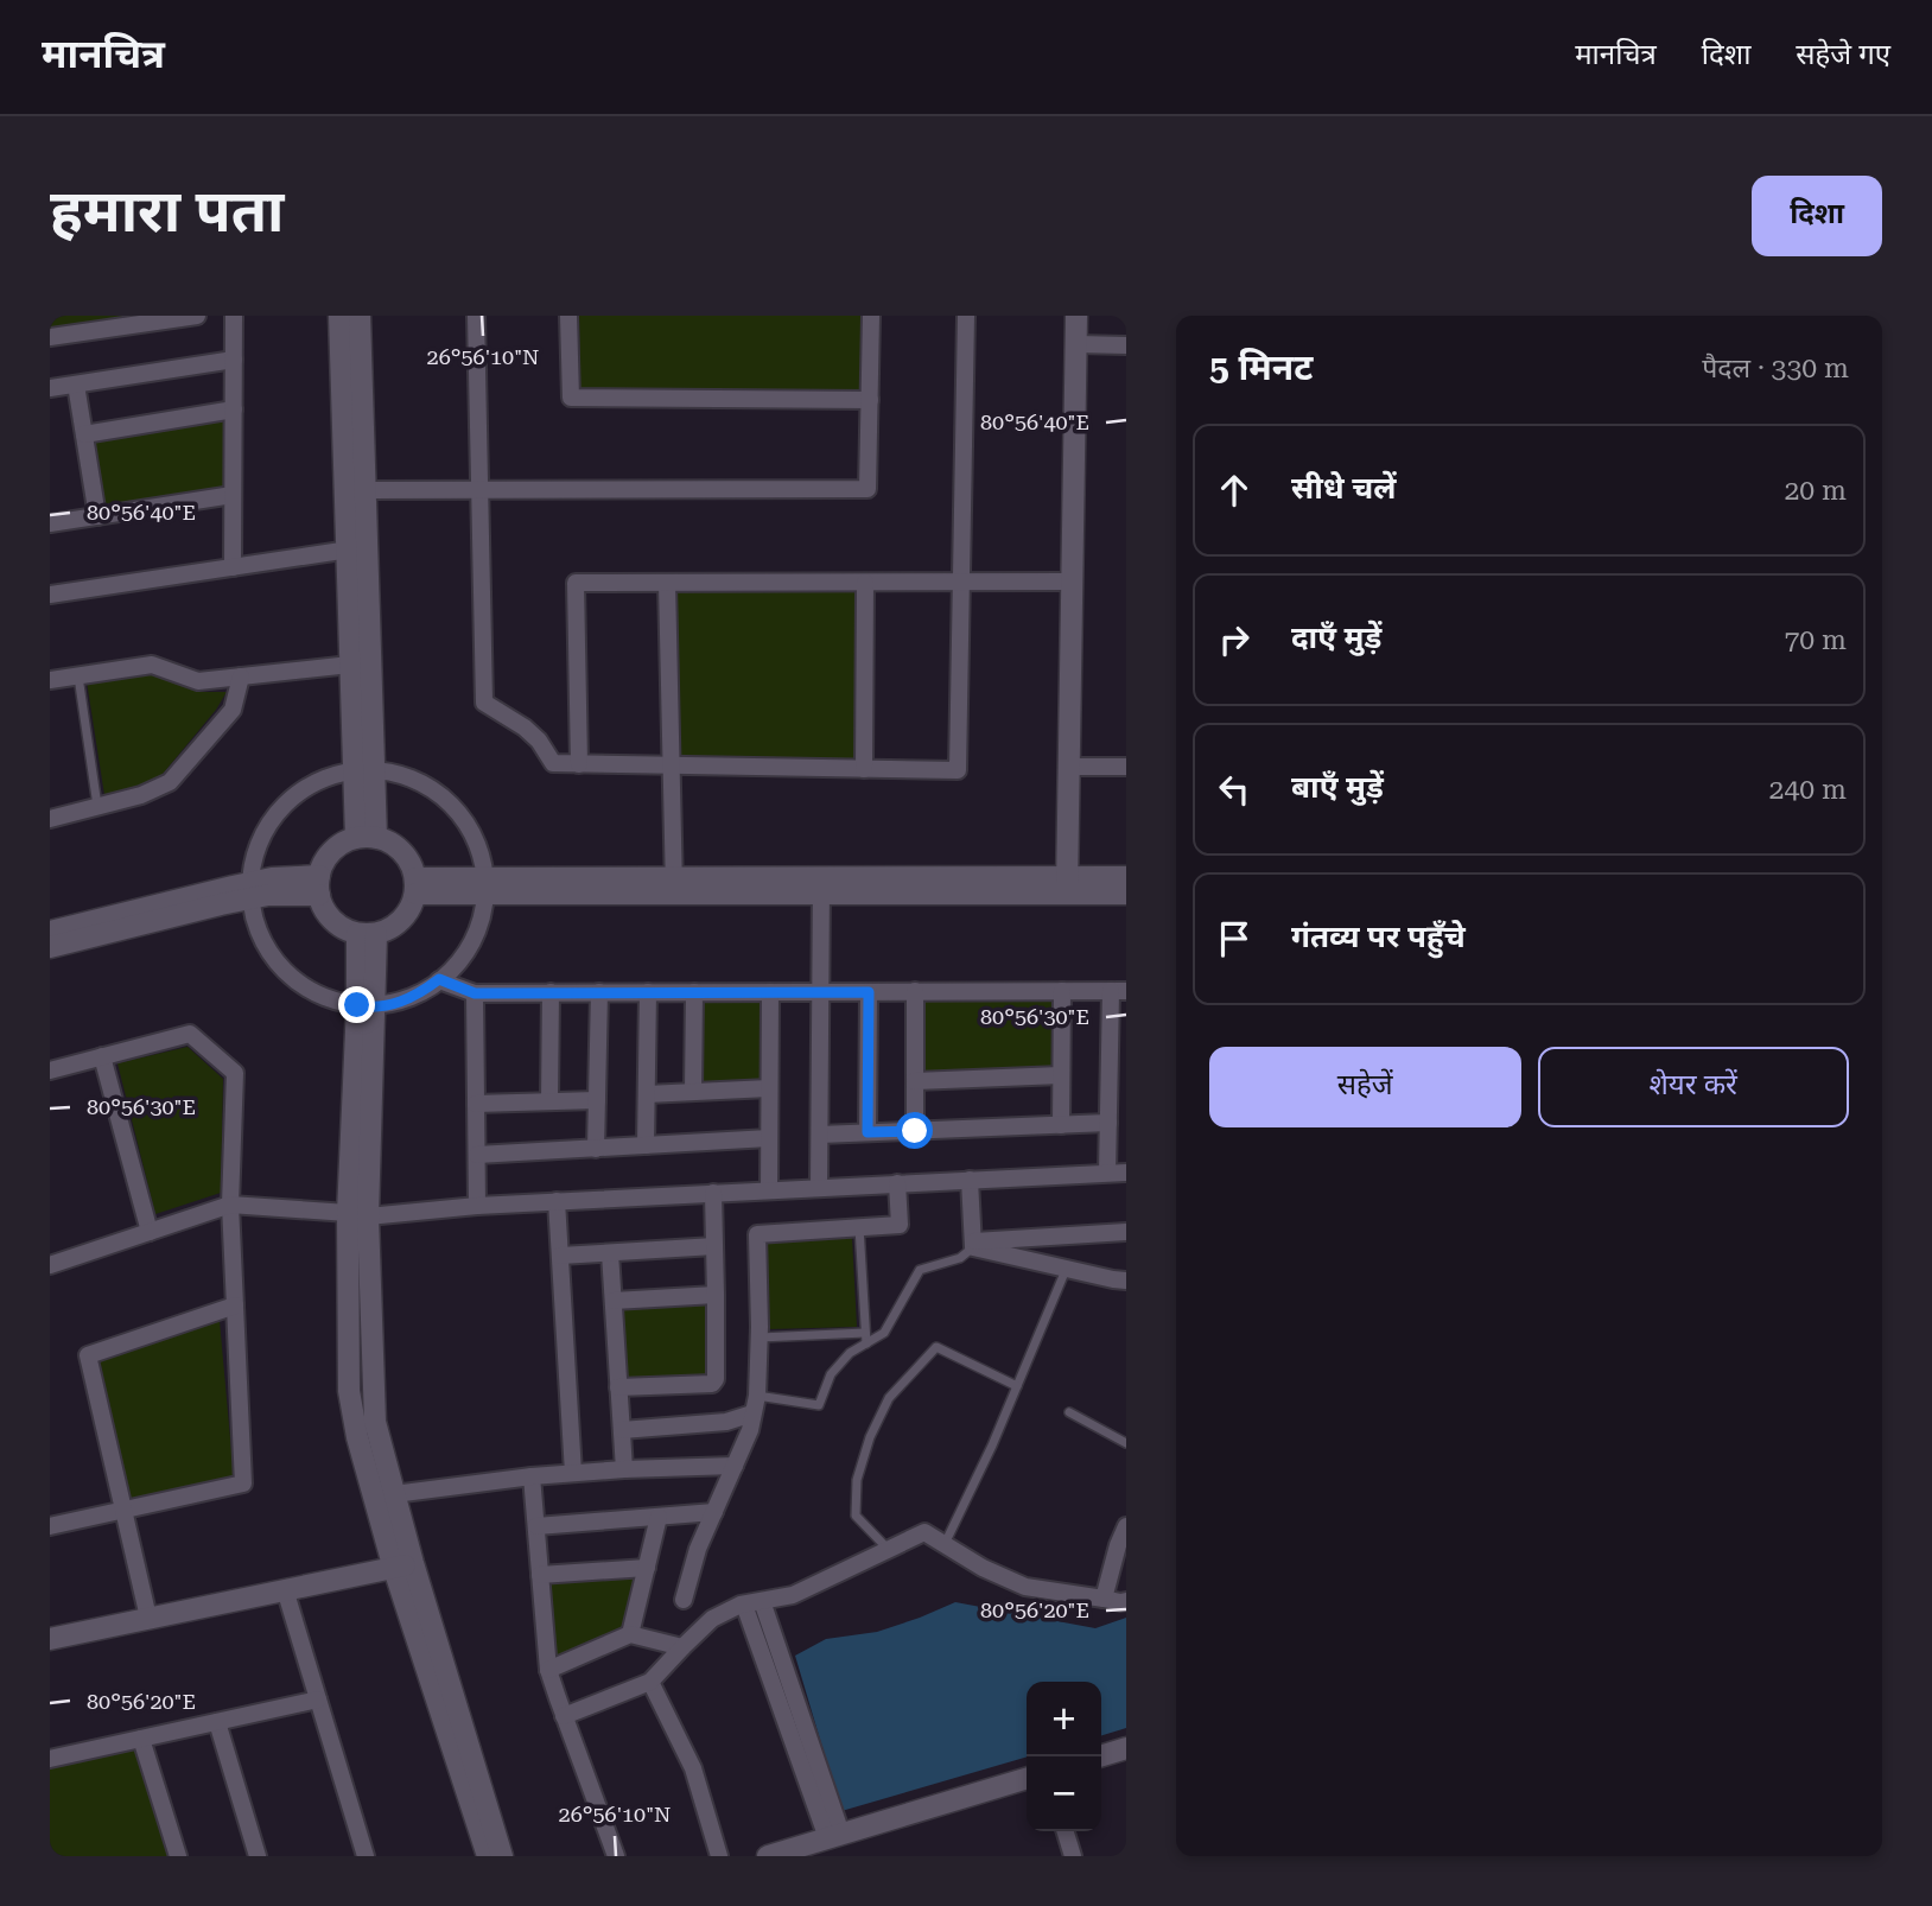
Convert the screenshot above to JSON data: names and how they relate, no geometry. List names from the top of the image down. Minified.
{"page":{"header":"मानचित्र","nav":["मानचित्र","दिशा","सहेजे गए"],"buttons":["दिशा",["सहेजें","शेयर करें"]],"title":"हमारा पता","heading":["5 मिनट","पैदल · 330 m"],"list":[["सीधे चलें","20 m"],["दाएँ मुड़ें","70 m"],["बाएँ मुड़ें","240 m"],"गंतव्य पर पहुँचे"],"map_buttons":["+","−"]},"coordinates":["26°56'10\"N","80°56'40\"E","80°56'30\"E","80°56'20\"E"]}
